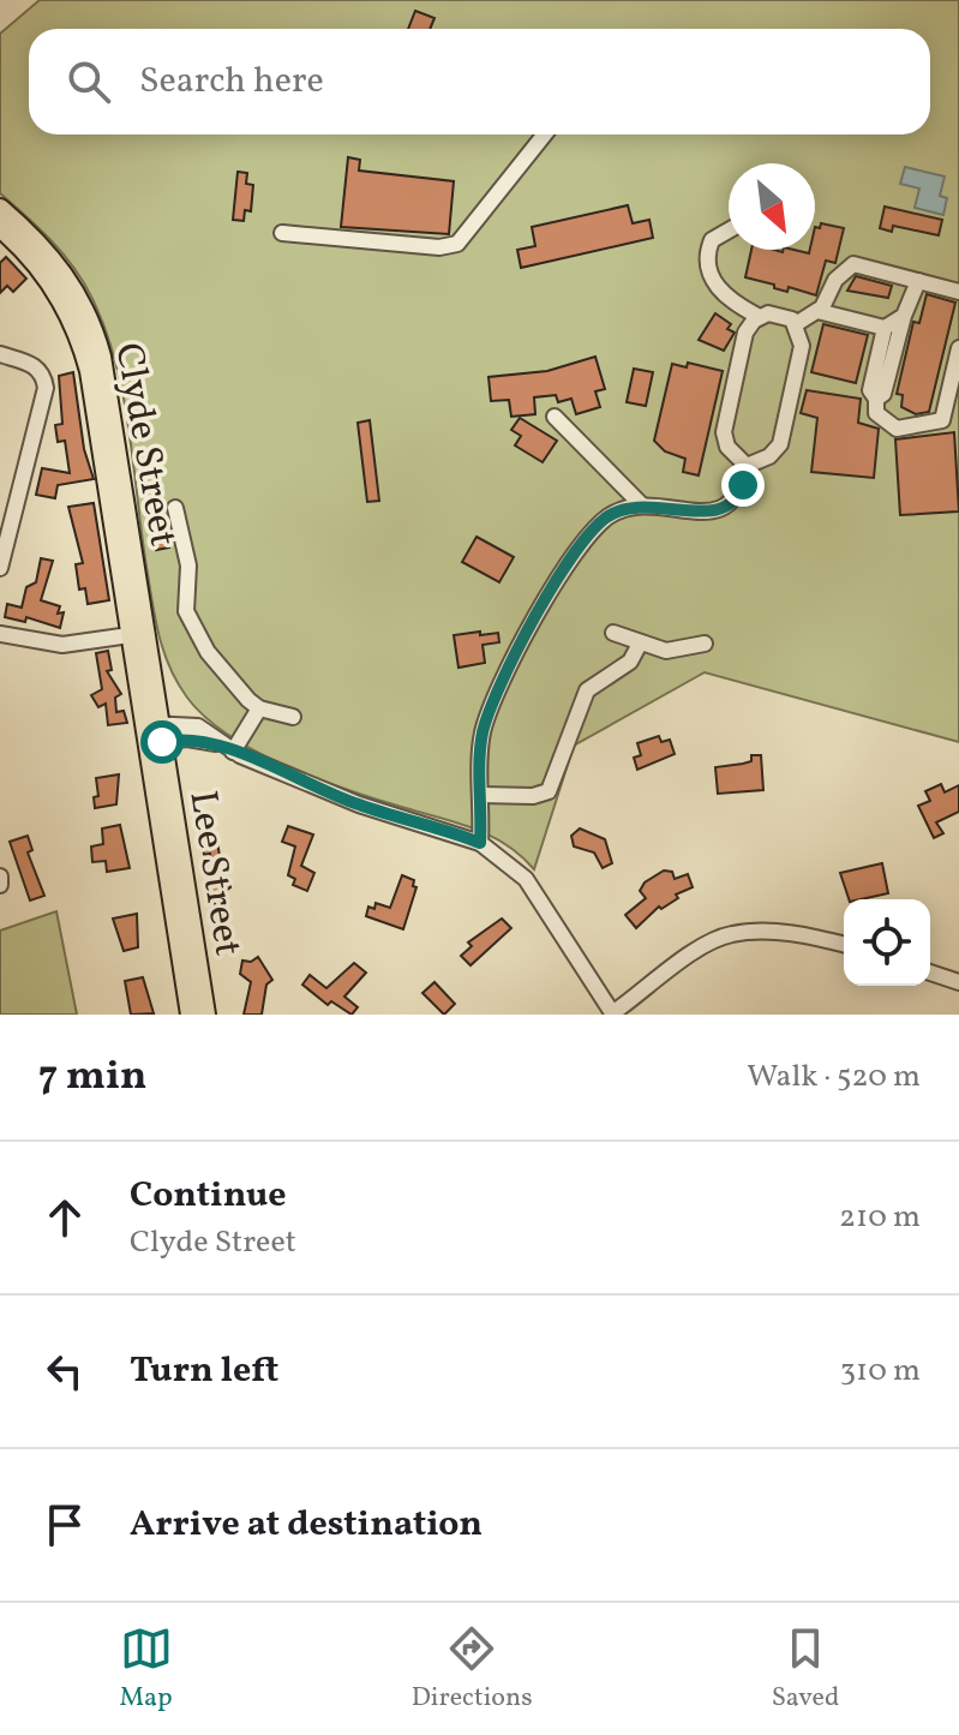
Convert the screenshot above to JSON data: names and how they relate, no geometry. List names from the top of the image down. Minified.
{"streets":{"main road":["Clyde Street","Lee Street"]},"crossings":[["Clyde Street","Lee Street"]],"north":"bottom right","page":{"search":"Search here","heading":["7 min","Walk · 520 m"],"list":[["Continue","Clyde Street","210 m"],["Turn left","310 m"],"Arrive at destination"],"nav":["Map","Directions","Saved"]}}
